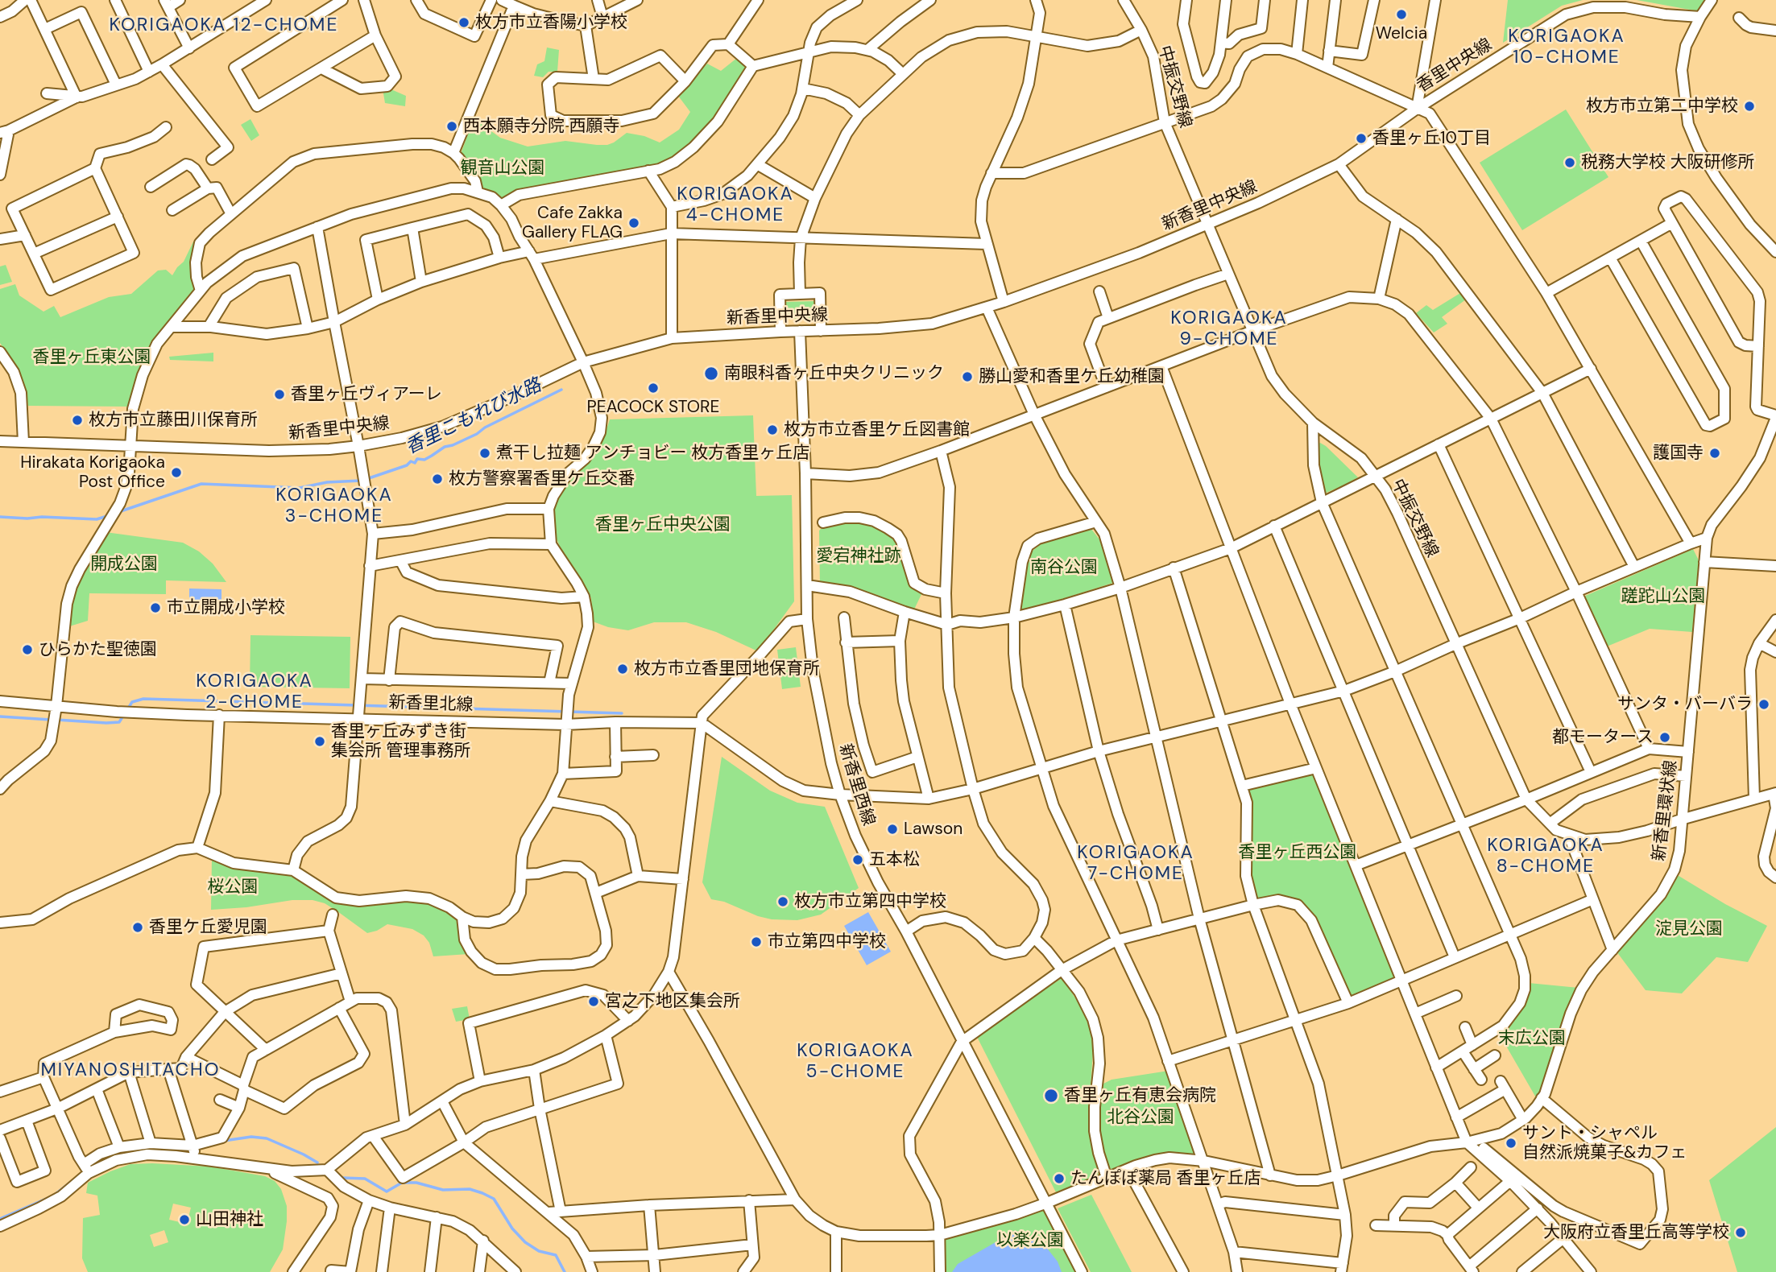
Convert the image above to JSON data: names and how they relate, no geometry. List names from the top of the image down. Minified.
{"streets":{"street":["香里中央線","中振交野線","新香里中央線","新香里北線","新香里西線","新香里環状線"]},"crossings":[["香里中央線","新香里中央線"],["中振交野線","新香里中央線"],["中振交野線","新香里環状線"],["新香里中央線","新香里西線"],["新香里西線","新香里環状線"]],"districts":["KORIGAOKA 12-CHOME","KORIGAOKA 10-CHOME","KORIGAOKA 4-CHOME","KORIGAOKA 9-CHOME","KORIGAOKA 3-CHOME","KORIGAOKA 2-CHOME","KORIGAOKA 8-CHOME","KORIGAOKA 7-CHOME","KORIGAOKA 5-CHOME","MIYANOSHITACHO"],"water":["香里こもれび水路"],"parks":["観音山公園","香里ヶ丘東公園","香里ヶ丘中央公園","愛宕神社跡","開成公園","南谷公園","蹉跎山公園","香里ヶ丘西公園","桜公園","淀見公園","末広公園","北谷公園","以楽公園"],"places":["Welcia","枚方市立香陽小学校","枚方市立第二中学校","西本願寺分院 西願寺","香里ヶ丘10丁目","税務大学校 大阪研修所","Cafe Zakka Gallery FLAG","南眼科香ヶ丘中央クリニック","勝山愛和香里ケ丘幼稚園","PEACOCK STORE","香里ヶ丘ヴィアーレ","枚方市立藤田川保育所","枚方市立香里ケ丘図書館","煮干し拉麺 アンチョビー 枚方香里ヶ丘店","護国寺","Hirakata Korigaoka Post Office","枚方警察署香里ケ丘交番","市立開成小学校","ひらかた聖徳園","枚方市立香里団地保育所","サンタ・バーバラ","都モータース","香里ヶ丘みずき街 集会所 管理事務所","Lawson","五本松","枚方市立第四中学校","香里ケ丘愛児園","市立第四中学校","宮之下地区集会所","香里ヶ丘有恵会病院","サント・シャペル 自然派焼菓子&カフェ","たんぽぽ薬局 香里ヶ丘店","山田神社","大阪府立香里丘高等学校"]}
